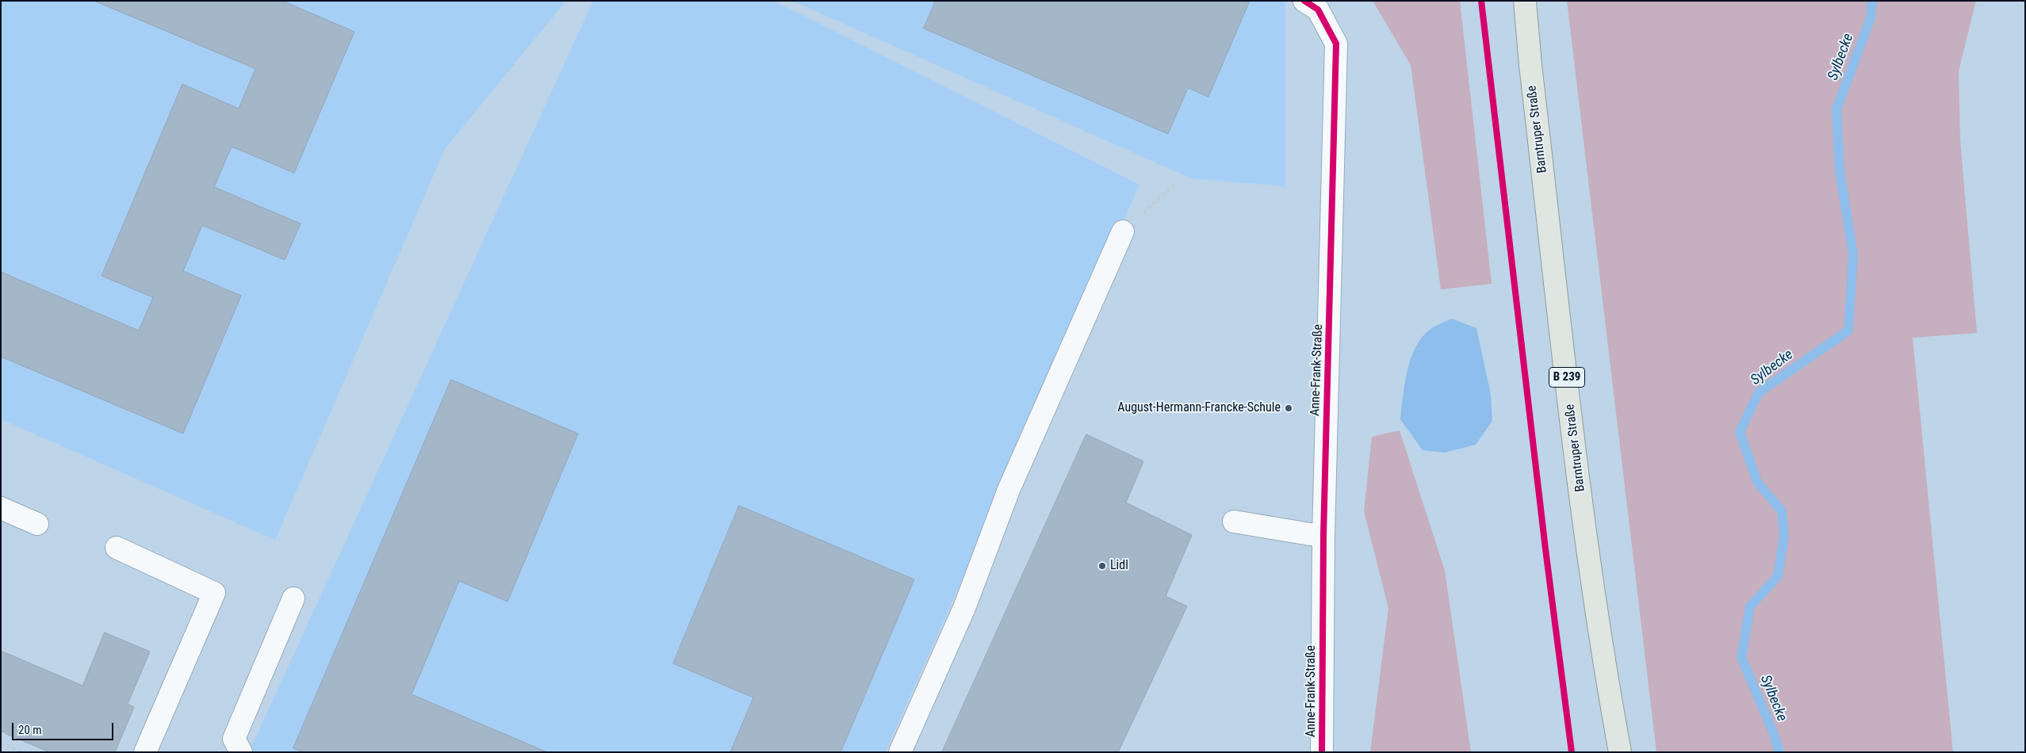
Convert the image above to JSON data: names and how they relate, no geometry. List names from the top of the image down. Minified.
{"streets":{"main road":["Barntruper Straße","B 239"],"street":["Anne-Frank-Straße"]},"water":["Sylbecke"],"places":["August-Hermann-Francke-Schule","Lidl"],"scale_bar":"20 m"}
